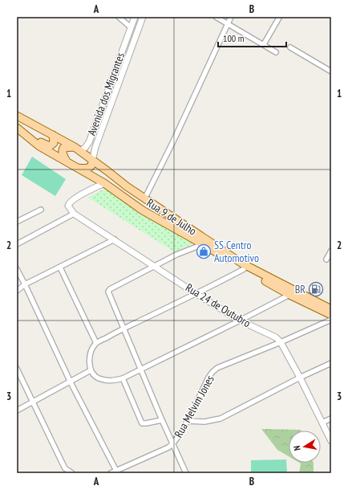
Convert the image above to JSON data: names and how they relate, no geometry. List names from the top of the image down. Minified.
{"streets":{"main road":["Rua 9 de Julho"],"street":["Avenida dos Migrantes","Rua 24 de Outubro","Rua Melvim Jones"]},"crossings":[["Avenida dos Migrantes","Rua 9 de Julho"],["Rua 24 de Outubro","Rua Melvim Jones"]],"places":{"shop":["SS Centro Automotivo"],"fuel station":["BR"]},"scale_bar":"100 m","north":"left","grid":{"columns":["A","B"],"rows":["1","2","3"]}}
